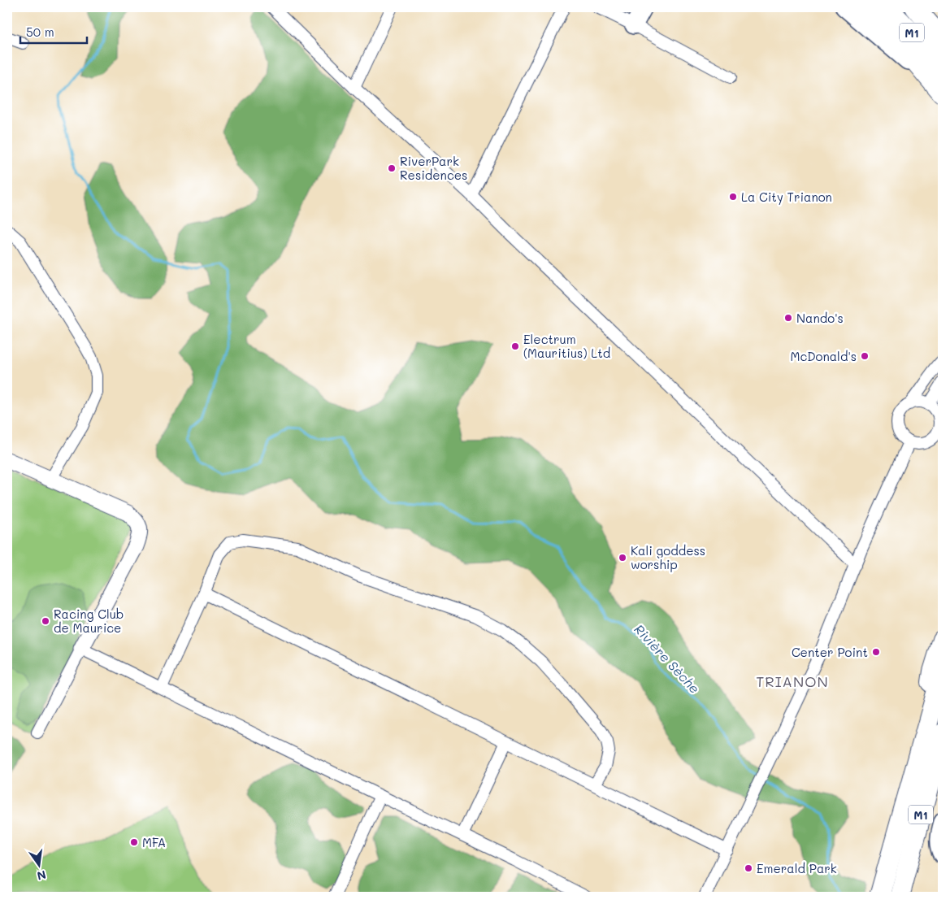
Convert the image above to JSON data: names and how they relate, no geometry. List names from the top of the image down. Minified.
{"streets":{"highway":["M1"]},"districts":["TRIANON"],"water":["Rivière Sèche"],"places":["RiverPark Residences","La City Trianon","Nando's","Electrum (Mauritius) Ltd","McDonald's","Kali goddess worship","Racing Club de Maurice","Center Point","MFA","Emerald Park"],"scale_bar":"50 m","north":"bottom"}
